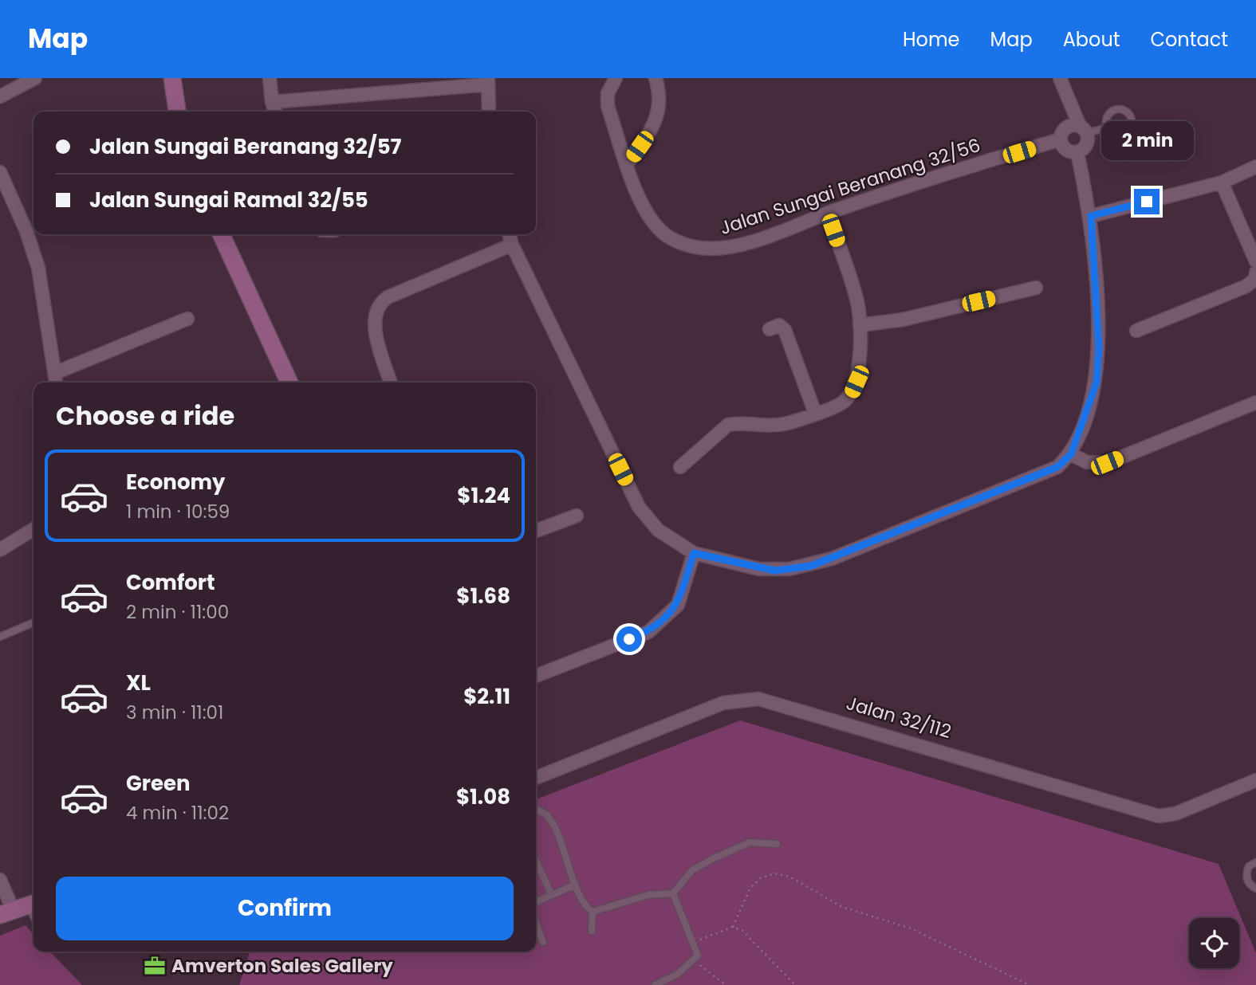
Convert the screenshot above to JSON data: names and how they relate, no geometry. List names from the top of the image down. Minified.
{"streets":{"street":["Jalan Sungai Beranang 32/56","Jalan 32/112"]},"places":{"office":["Amverton Sales Gallery"]},"page":{"header":"Map","nav":["Home","Map","About","Contact"],"banner":["Jalan Sungai Beranang 32/57","Jalan Sungai Ramal 32/55"],"bubble":"2 min","heading":"Choose a ride","list":[{"name":"Economy","note":"1 min · 10:59","value":"$1.24"},{"name":"Comfort","note":"2 min · 11:00","value":"$1.68"},{"name":"XL","note":"3 min · 11:01","value":"$2.11"},{"name":"Green","note":"4 min · 11:02","value":"$1.08"}],"buttons":"Confirm"}}
